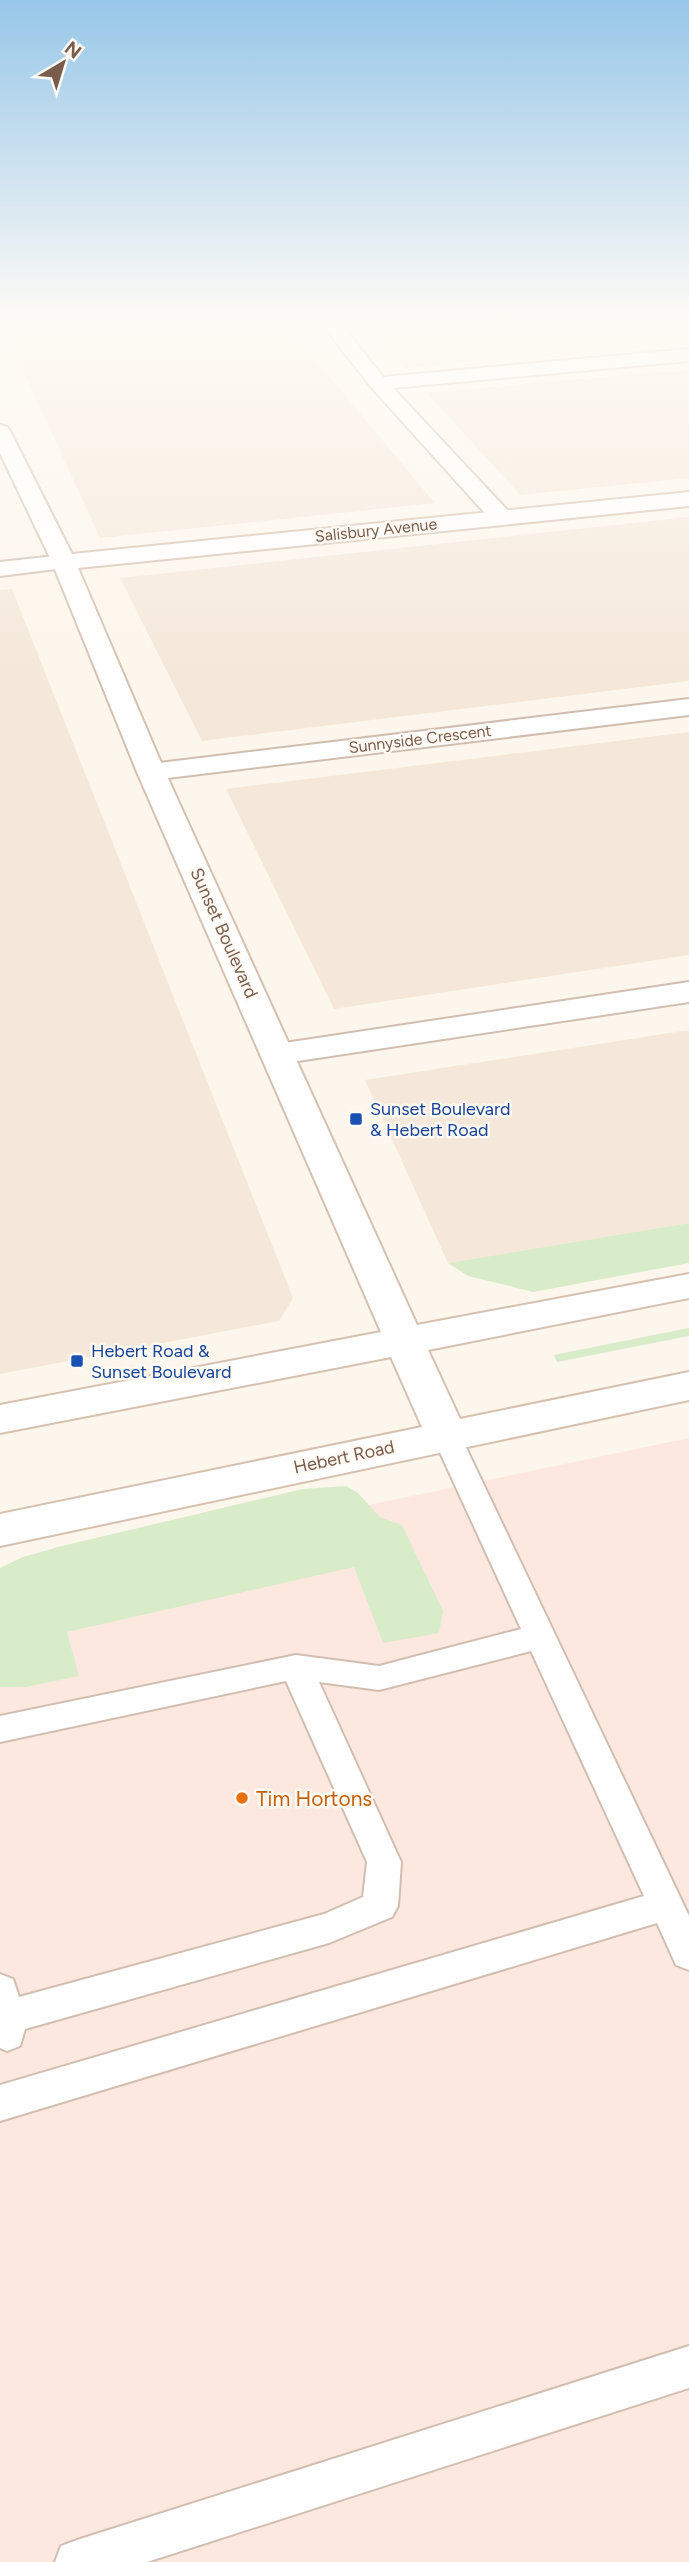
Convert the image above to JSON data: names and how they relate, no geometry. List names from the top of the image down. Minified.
{"streets":{"street":["Salisbury Avenue","Sunnyside Crescent","Sunset Boulevard","Hebert Road"]},"crossings":[["Salisbury Avenue","Sunset Boulevard"],["Sunnyside Crescent","Sunset Boulevard"],["Sunset Boulevard","Hebert Road"]],"places":{"transit":["Sunset Boulevard & Hebert Road","Hebert Road & Sunset Boulevard"],"other":["Tim Hortons"]},"north":"top right"}
